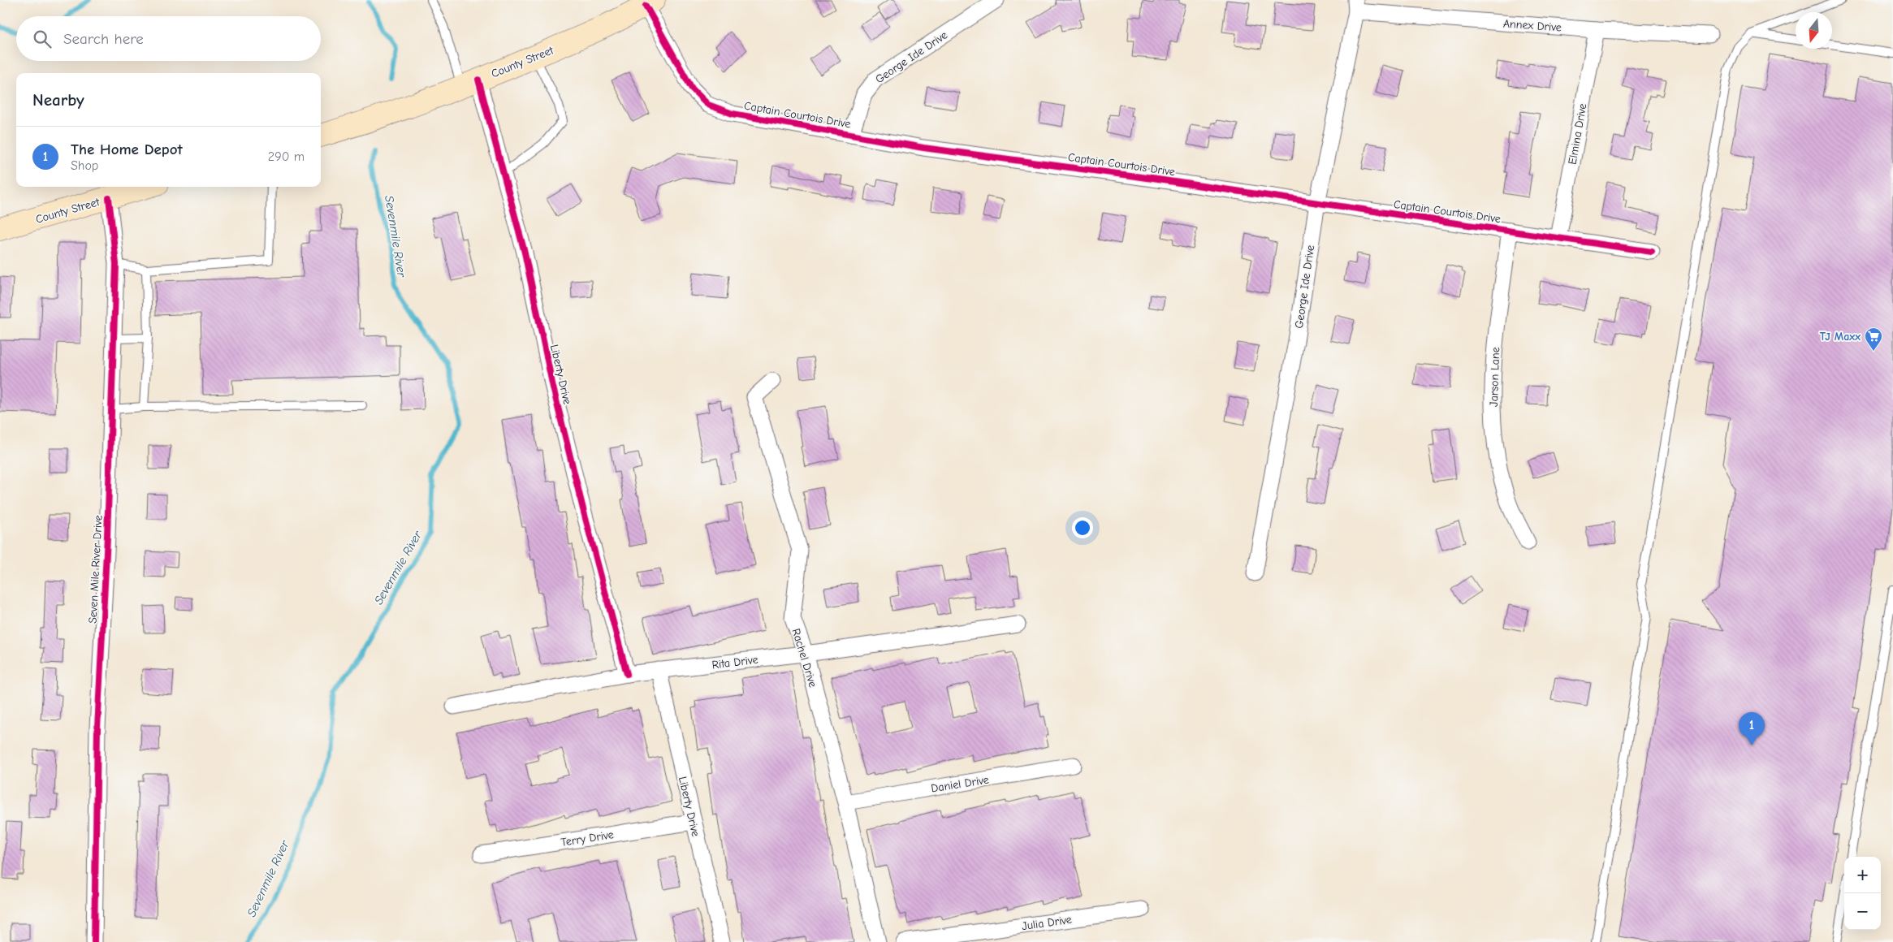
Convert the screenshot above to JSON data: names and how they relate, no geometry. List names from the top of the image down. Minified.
{"streets":{"main road":["County Street"],"street":["Annex Drive","George Ide Drive","Captain Courtois Drive","Elmina Drive","Liberty Drive","Jarson Lane","Seven Mile River Drive","Rachel Drive","Rita Drive","Daniel Drive","Terry Drive","Julia Drive"]},"crossings":[["Annex Drive","George Ide Drive"],["Annex Drive","Elmina Drive"],["George Ide Drive","Captain Courtois Drive"],["County Street","Captain Courtois Drive"],["County Street","Liberty Drive"],["County Street","Seven Mile River Drive"],["Captain Courtois Drive","Elmina Drive"],["Captain Courtois Drive","Jarson Lane"],["Liberty Drive","Rita Drive"],["Liberty Drive","Terry Drive"],["Rachel Drive","Rita Drive"],["Rachel Drive","Daniel Drive"]],"water":["Sevenmile River"],"places":{"supermarket":["TJ Maxx"]},"north":"bottom","page":{"search":"Search here","heading":"Nearby","list":[{"mark":"1","name":"The Home Depot","note":"Shop","value":"290 m"}],"pins":"1","map_buttons":["+","−"]}}
